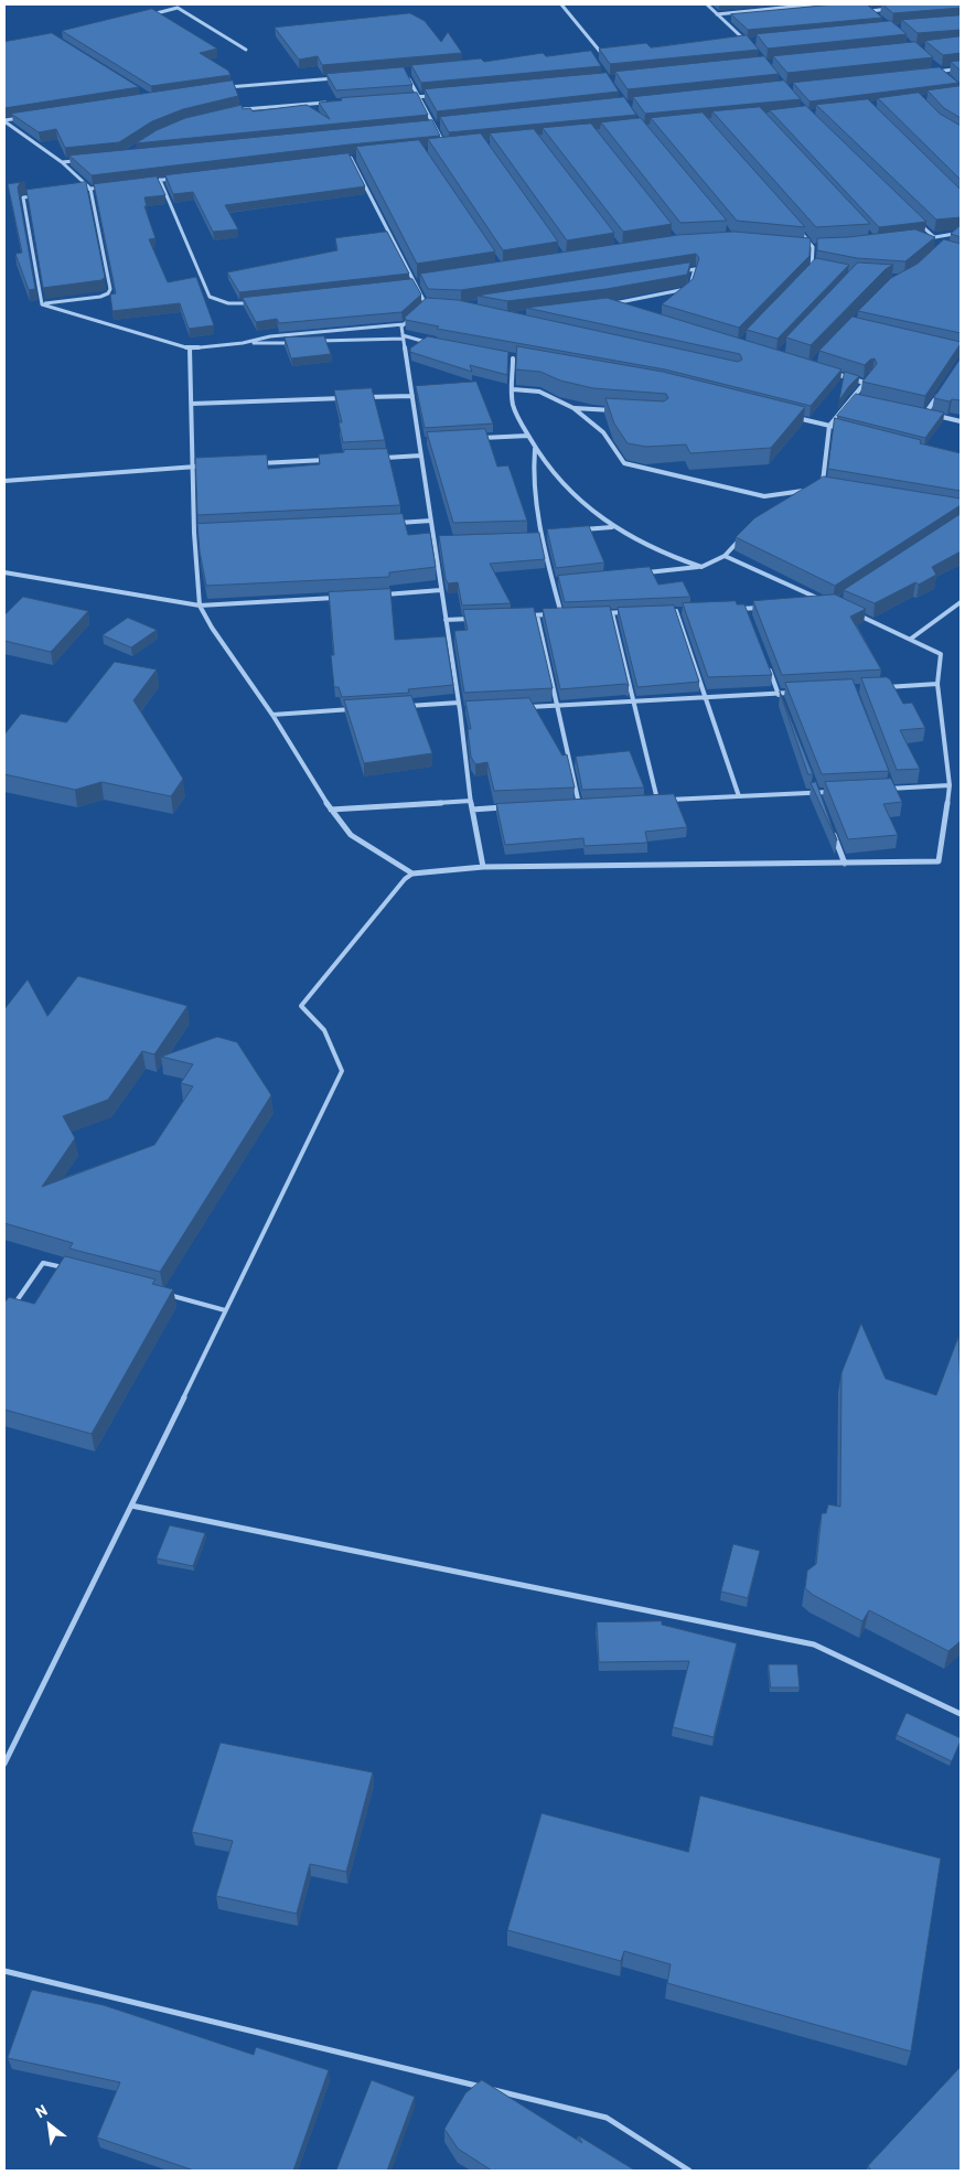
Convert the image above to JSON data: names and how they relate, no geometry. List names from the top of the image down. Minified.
{"north":"top left"}
